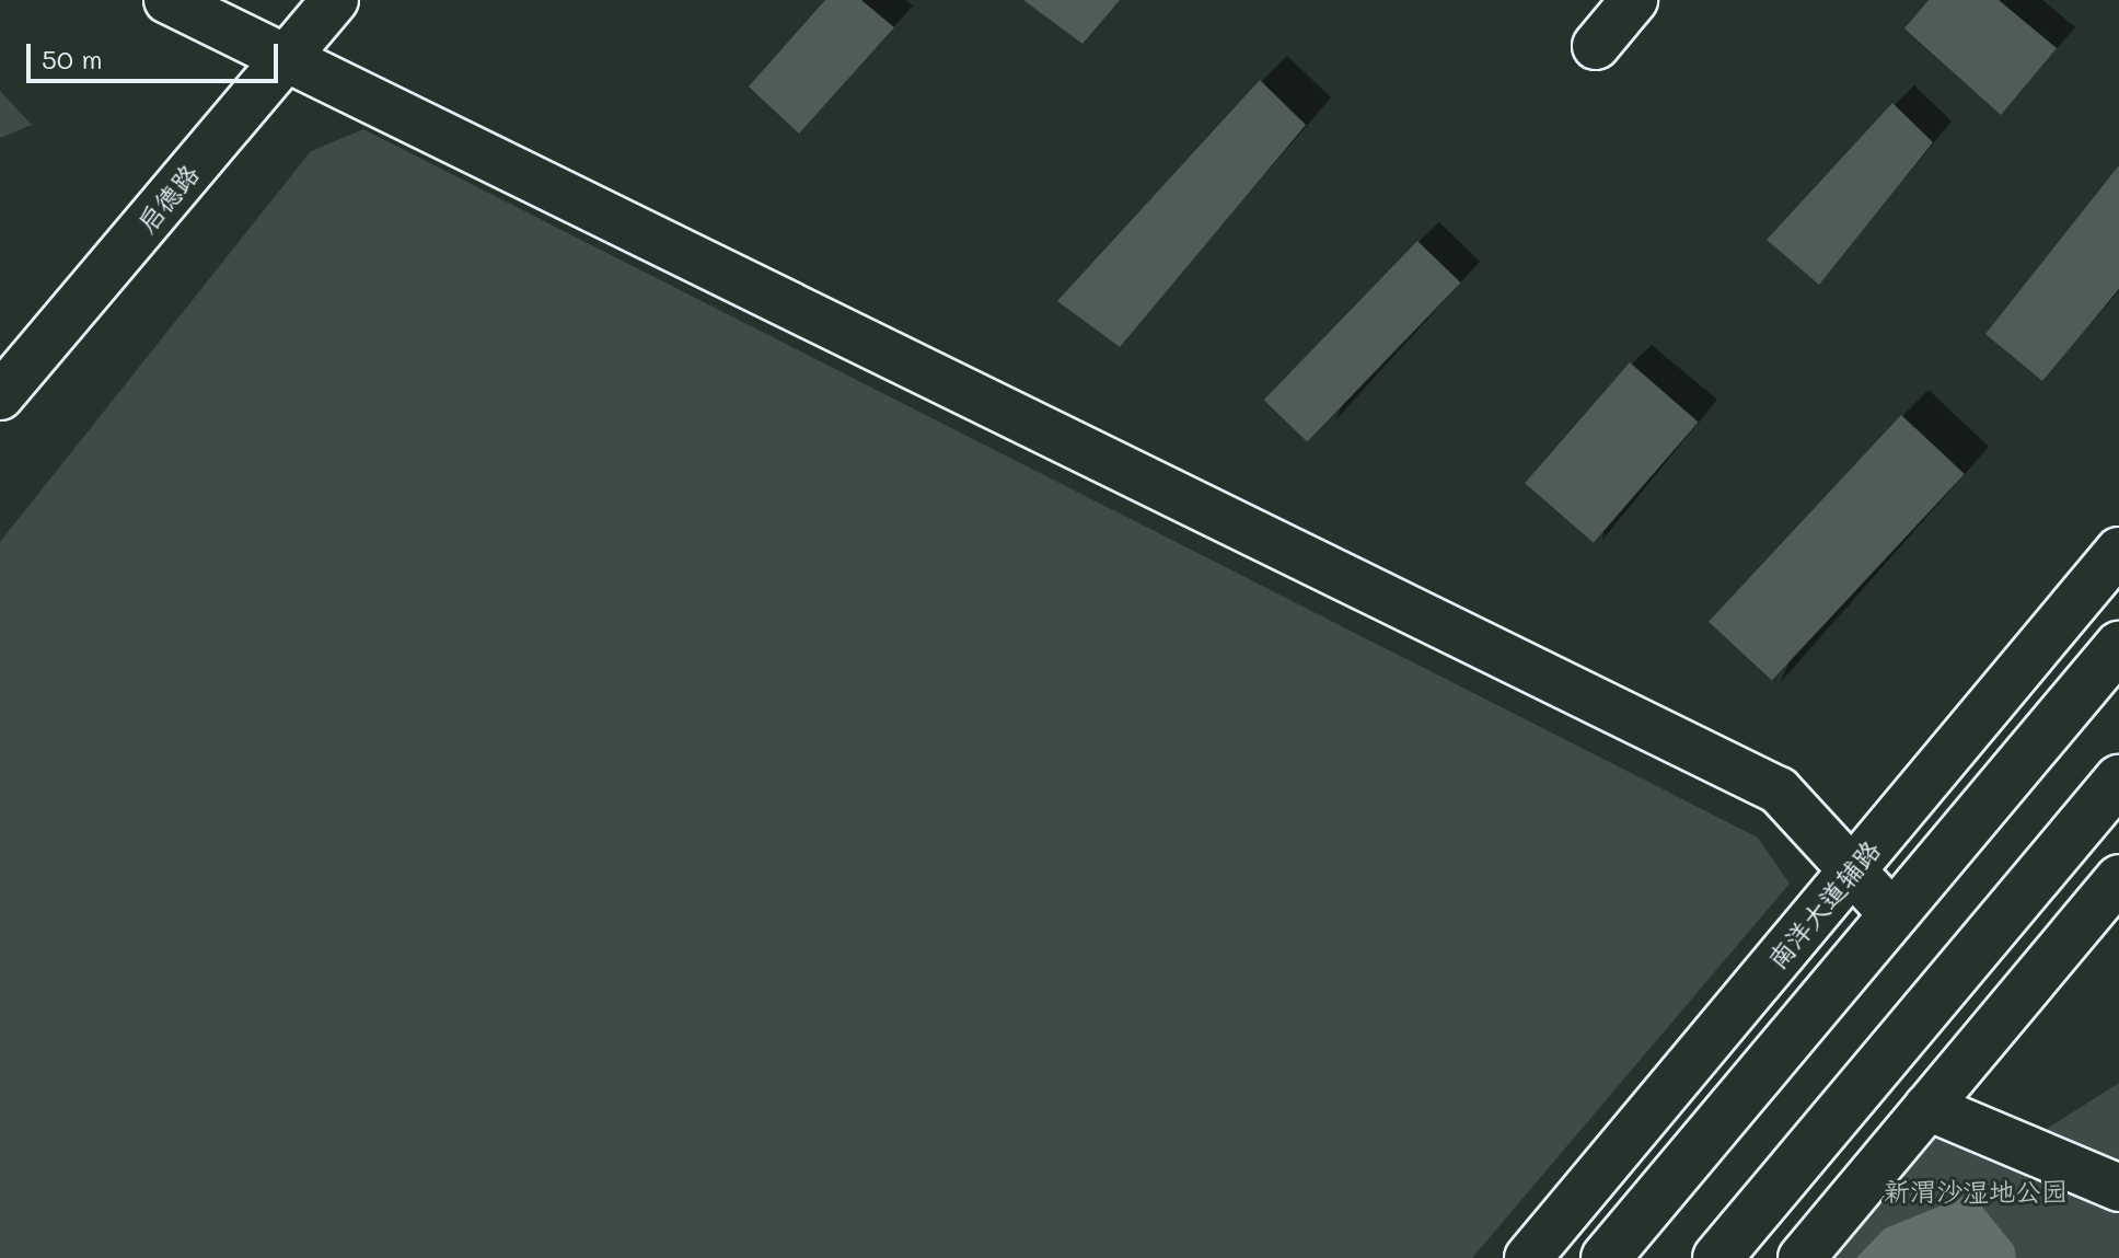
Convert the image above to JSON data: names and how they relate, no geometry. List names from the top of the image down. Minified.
{"streets":{"street":["启德路","南洋大道辅路"]},"parks":["新渭沙湿地公园"],"scale_bar":"50 m"}
